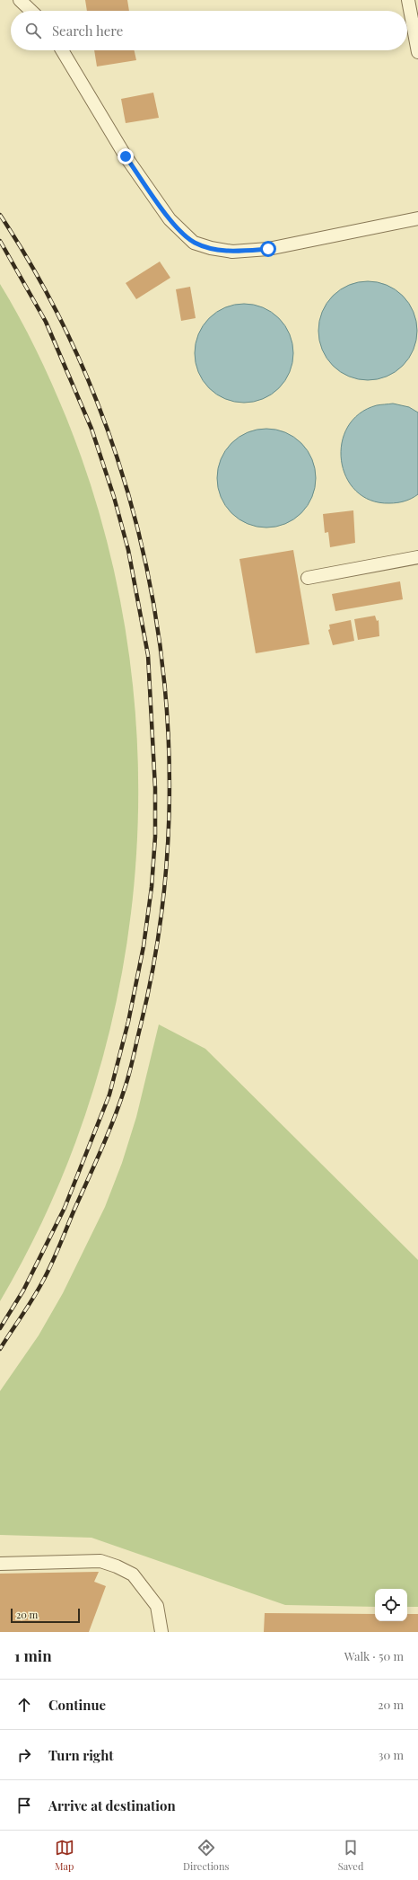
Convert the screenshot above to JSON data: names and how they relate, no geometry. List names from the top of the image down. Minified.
{"scale_bar":"20 m","page":{"search":"Search here","scale":"20 m","heading":["1 min","Walk · 50 m"],"list":[["Continue","20 m"],["Turn right","30 m"],"Arrive at destination"],"nav":["Map","Directions","Saved"]}}
